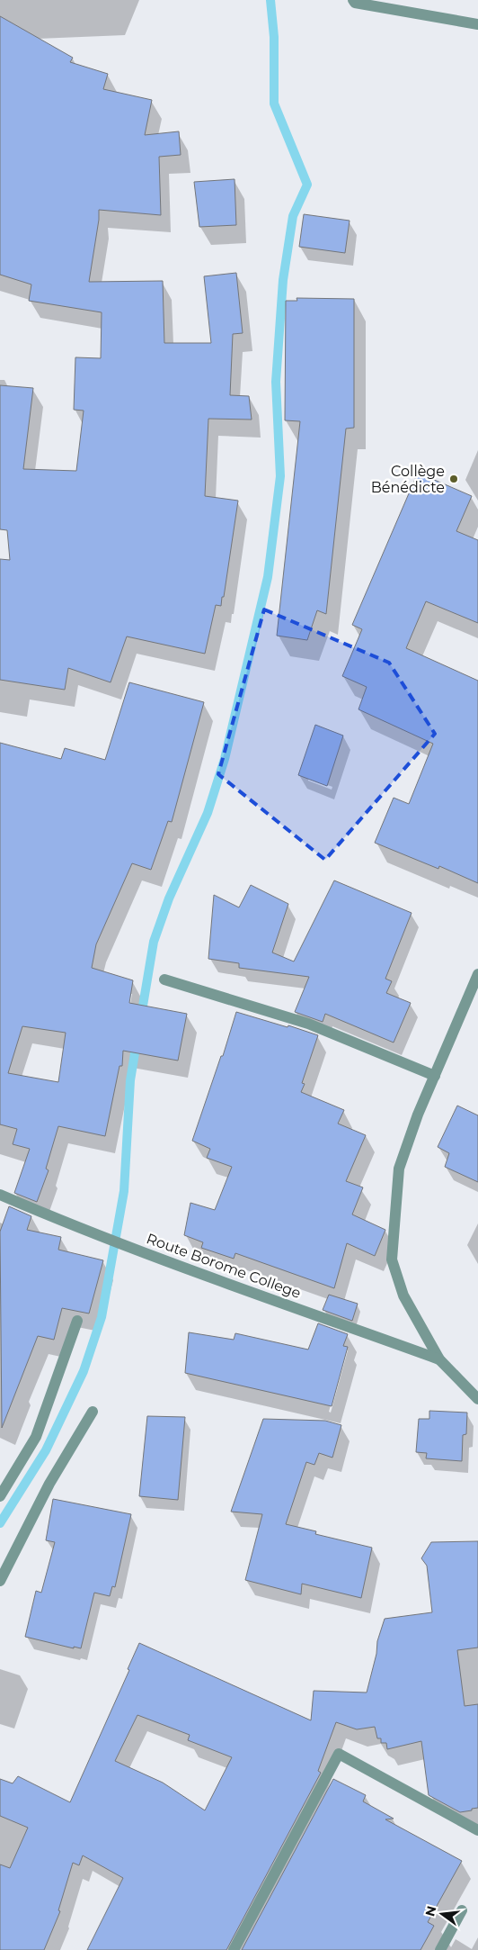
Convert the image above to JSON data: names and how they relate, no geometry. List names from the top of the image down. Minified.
{"streets":{"street":["Route Borome College"]},"places":["Collège Bénédicte"],"north":"left"}
